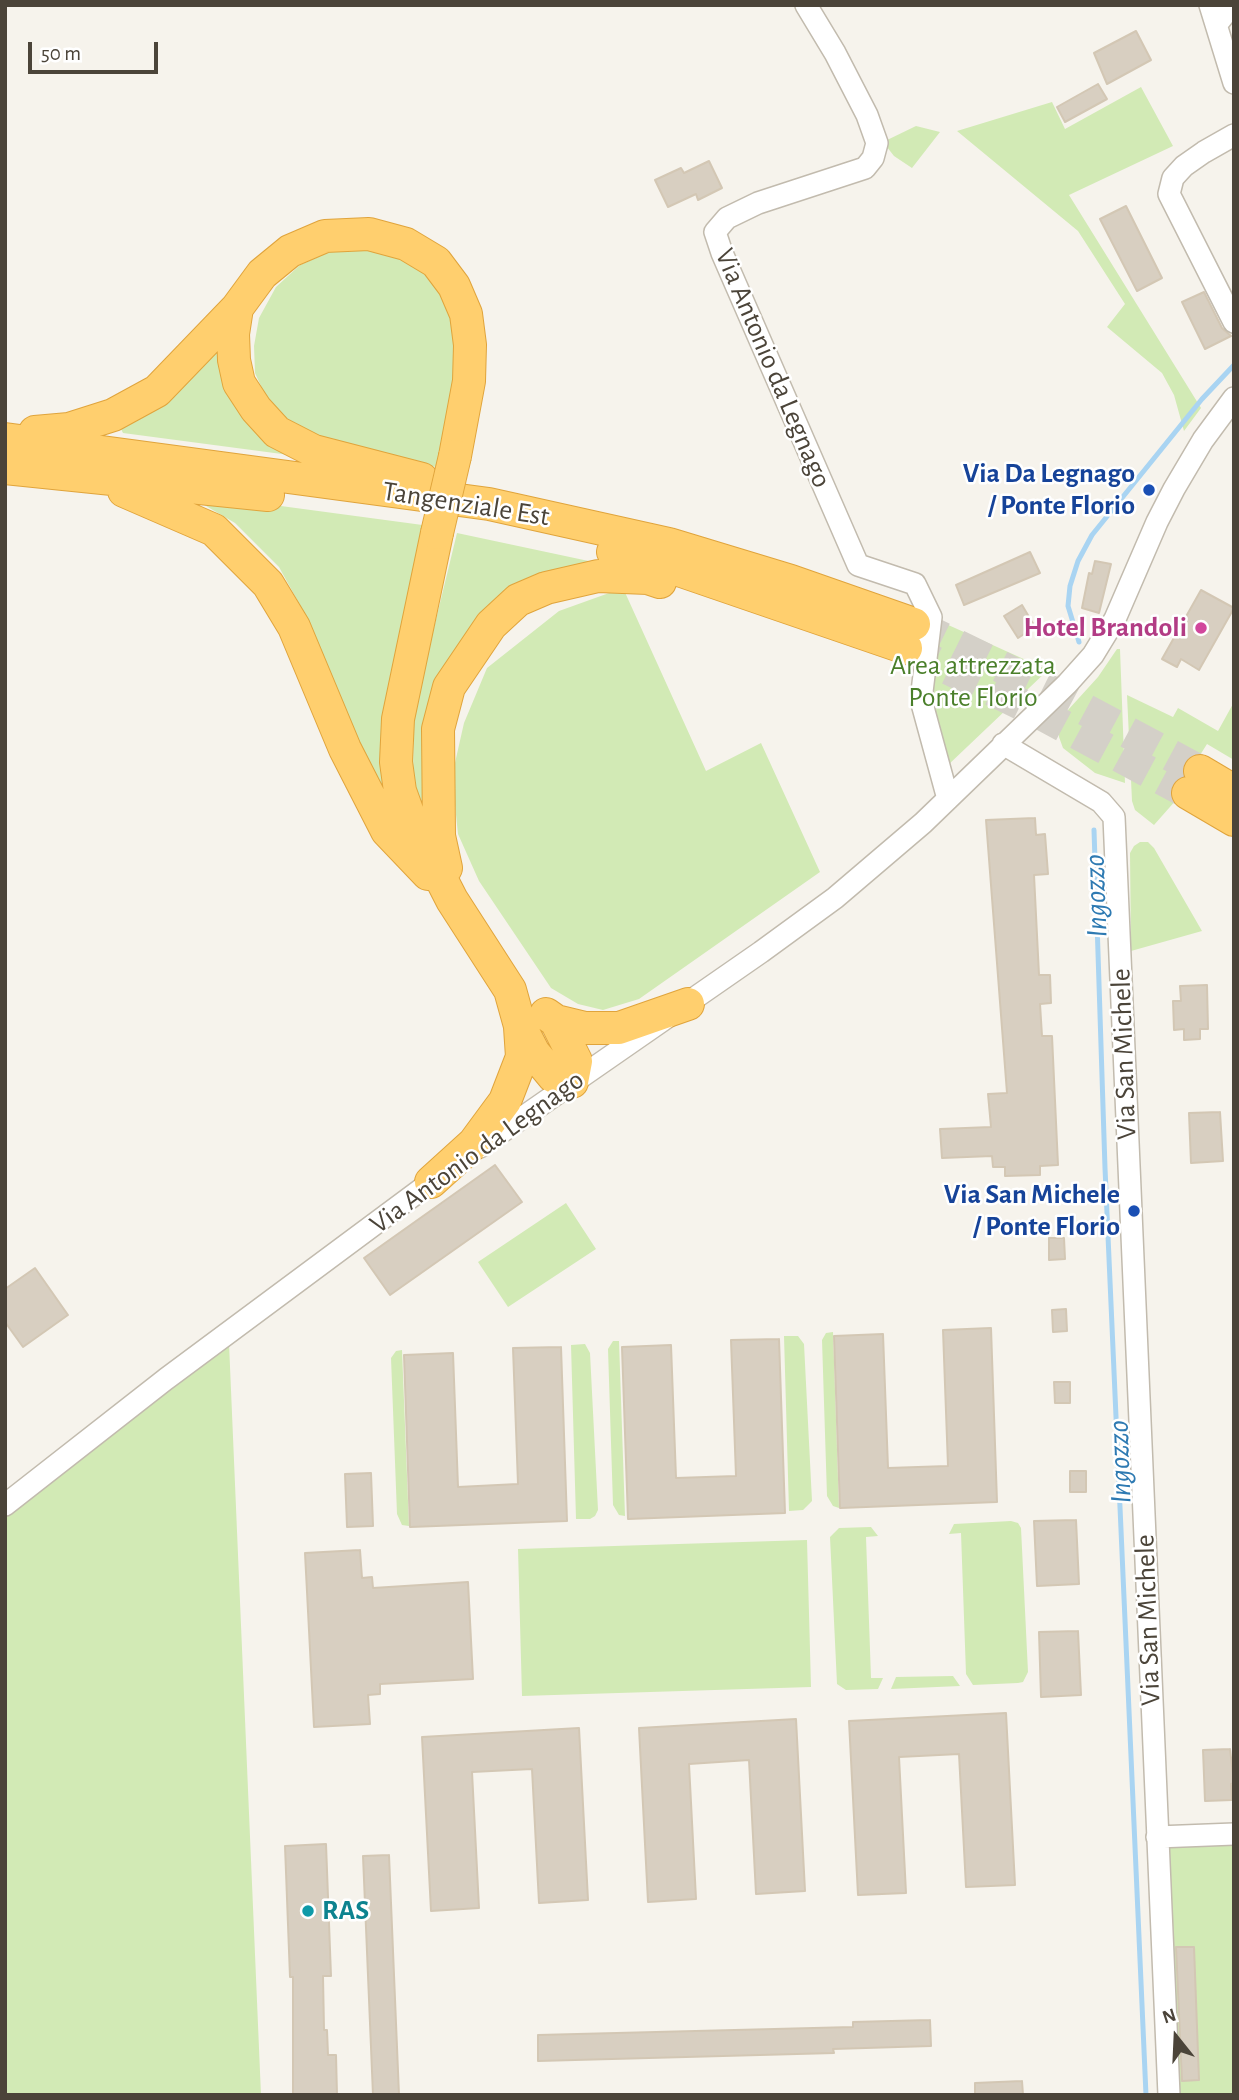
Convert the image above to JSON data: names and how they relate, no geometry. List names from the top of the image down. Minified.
{"streets":{"highway":["Tangenziale Est"],"street":["Via Antonio da Legnago","Via San Michele"]},"crossings":[["Via Antonio da Legnago","Via San Michele"]],"water":["Ingozzo"],"parks":["Area attrezzata Ponte Florio"],"places":["Via Da Legnago / Ponte Florio","Hotel Brandoli","Via San Michele / Ponte Florio","RAS"],"scale_bar":"50 m","north":"top"}
